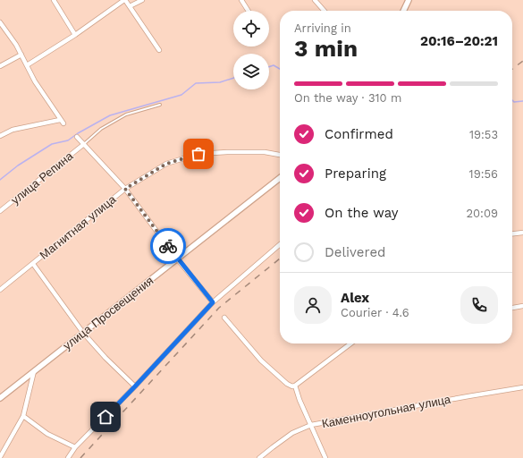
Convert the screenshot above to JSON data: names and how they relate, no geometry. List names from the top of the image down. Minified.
{"streets":{"street":["улица Репина","Магнитная улица","улица Просвещения","Каменноугольная улица"]},"page":{"heading":["3 min","Arriving in","20:16–20:21"],"panel":["Alex","Courier · 4.6"],"bar":"On the way · 310 m","list":[["Confirmed","19:53"],["Preparing","19:56"],["On the way","20:09"],"Delivered"]}}
